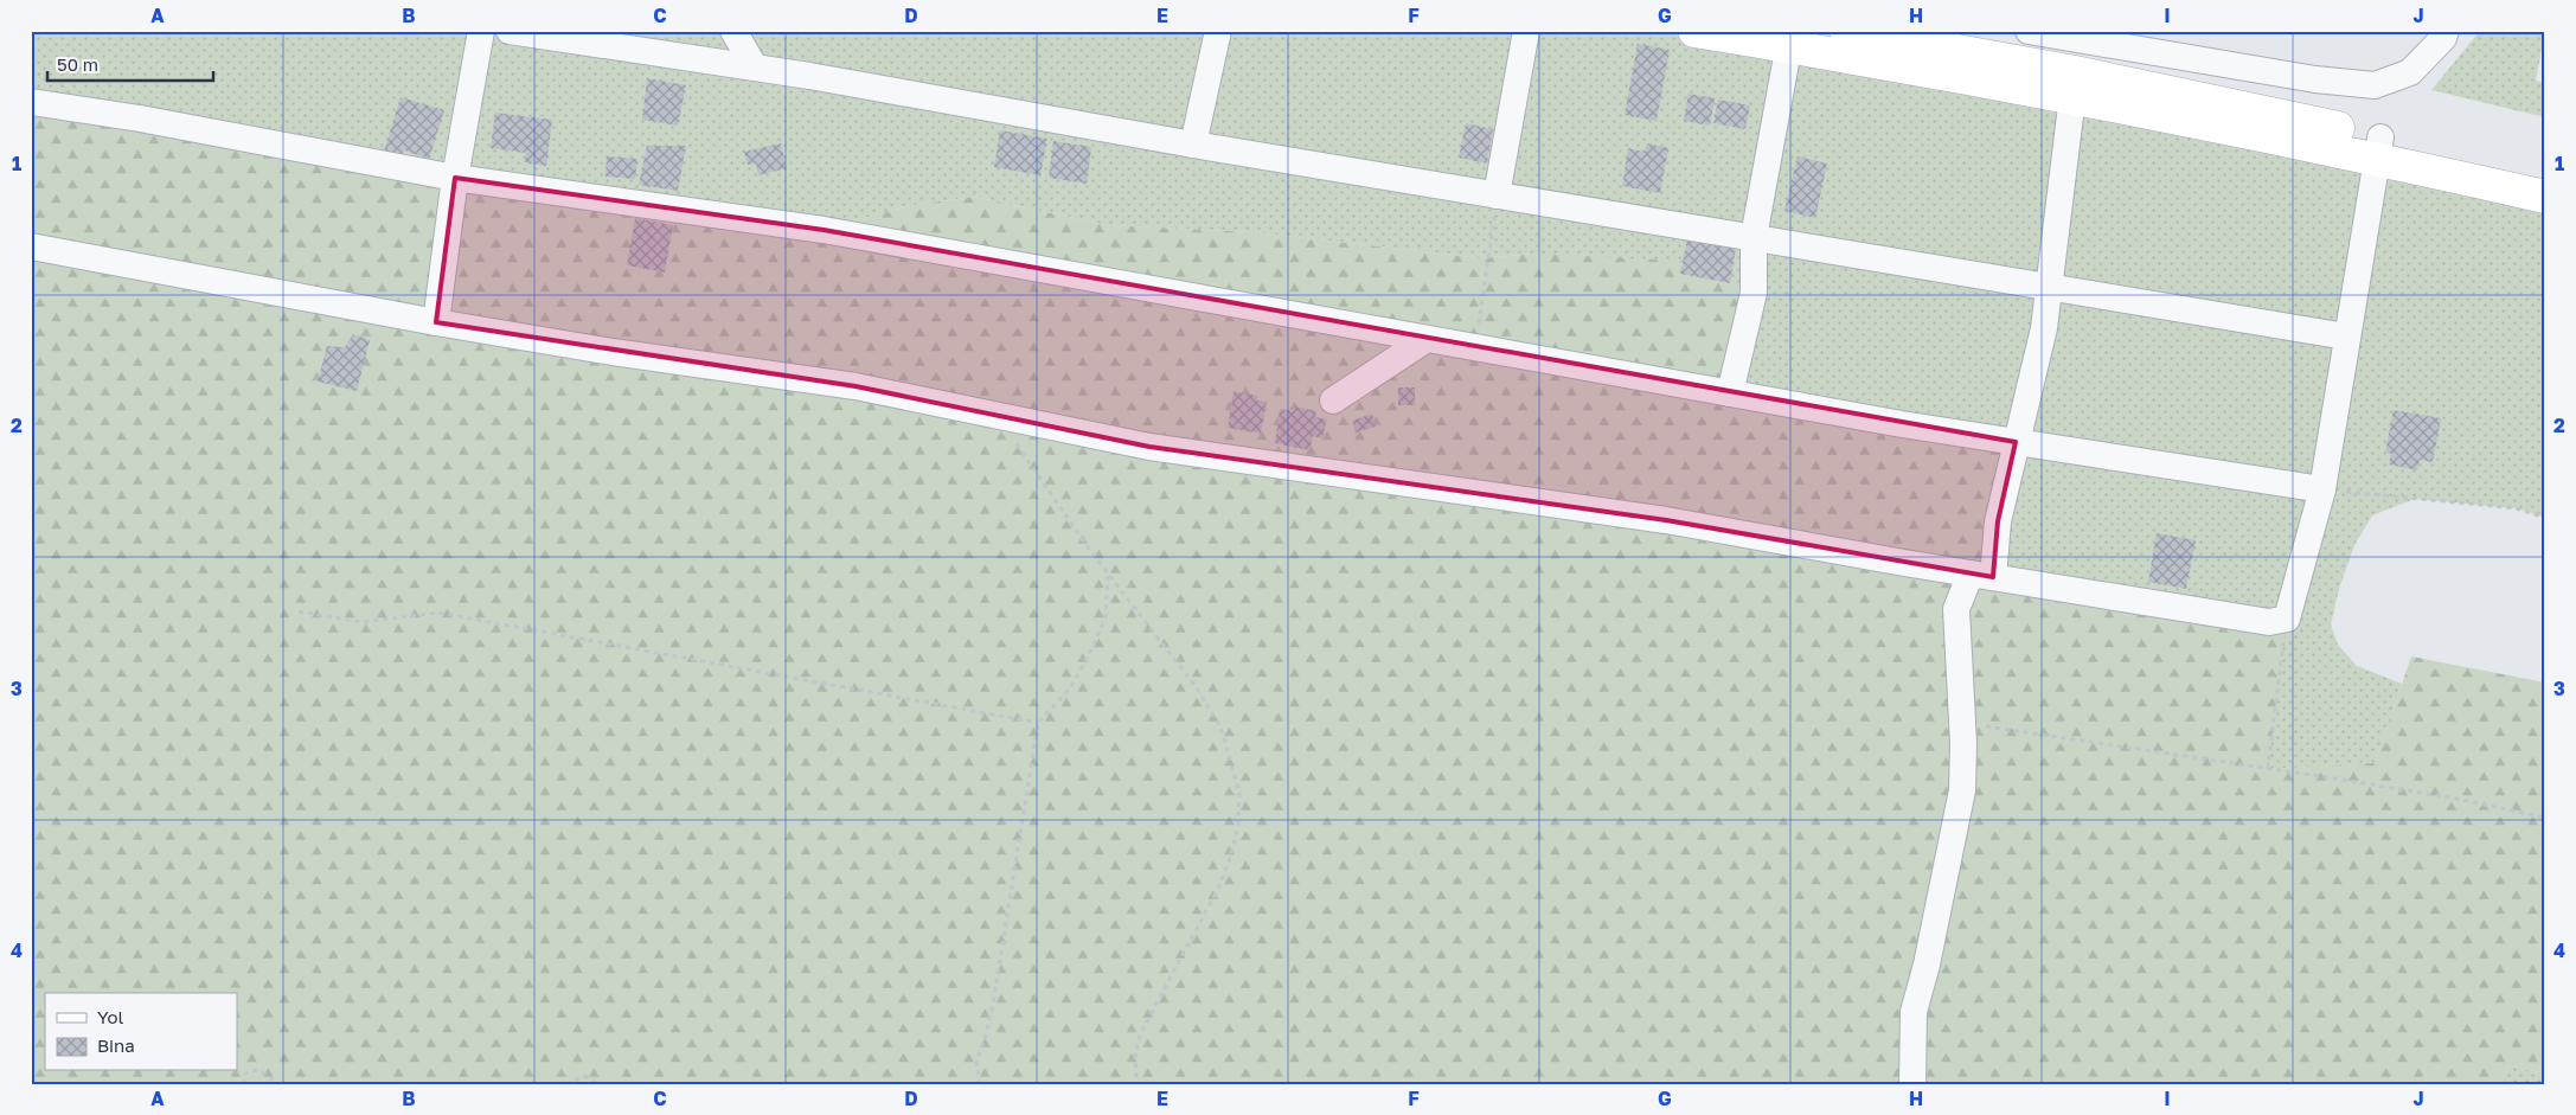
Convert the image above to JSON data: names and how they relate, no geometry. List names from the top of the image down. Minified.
{"legend":["Yol","Bina"],"scale_bar":"50 m","grid":{"columns":["A","B","C","D","E","F","G","H","I","J"],"rows":["1","2","3","4"]}}
